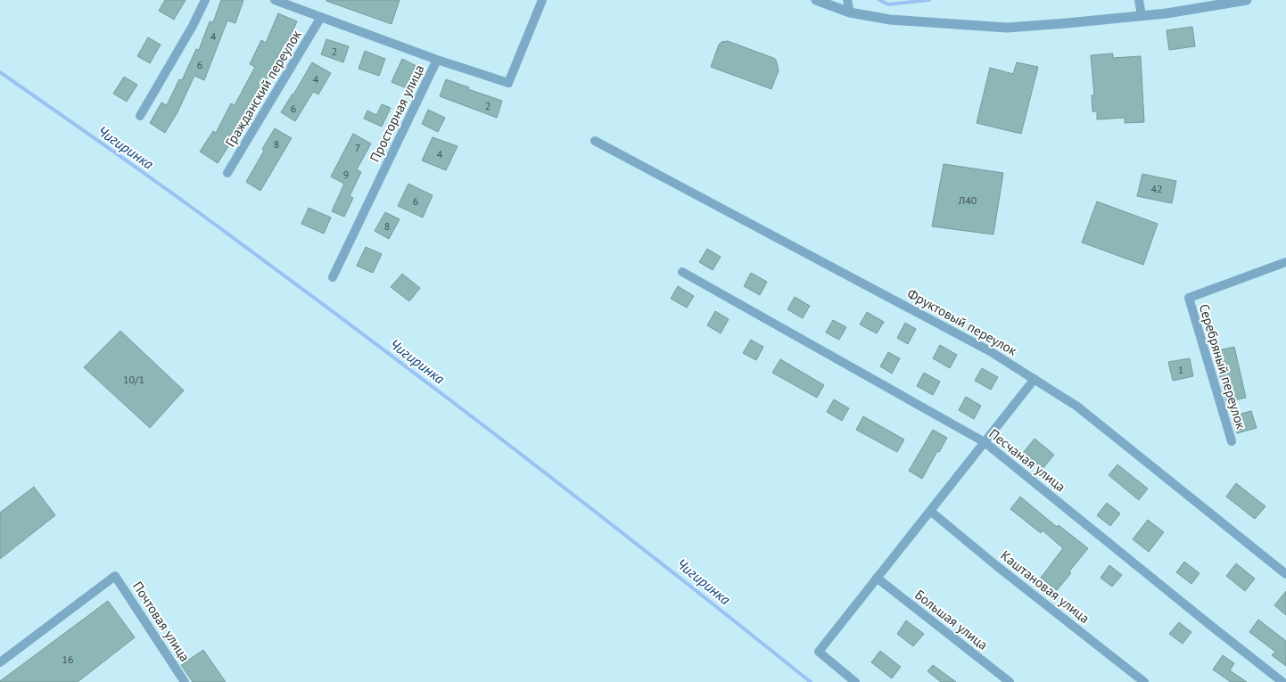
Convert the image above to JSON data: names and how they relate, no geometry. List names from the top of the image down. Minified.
{"streets":{"street":["Гражданский переулок","Просторная улица","Фруктовый переулок","Серебряный переулок","Песчаная улица","Каштановая улица","Большая улица","Почтовая улица"]},"water":["Чигиринка"],"house_numbers":["4","2","6","4","2","6","8","7","4","9","42","Л40","6","8","1","10/1","16"]}
